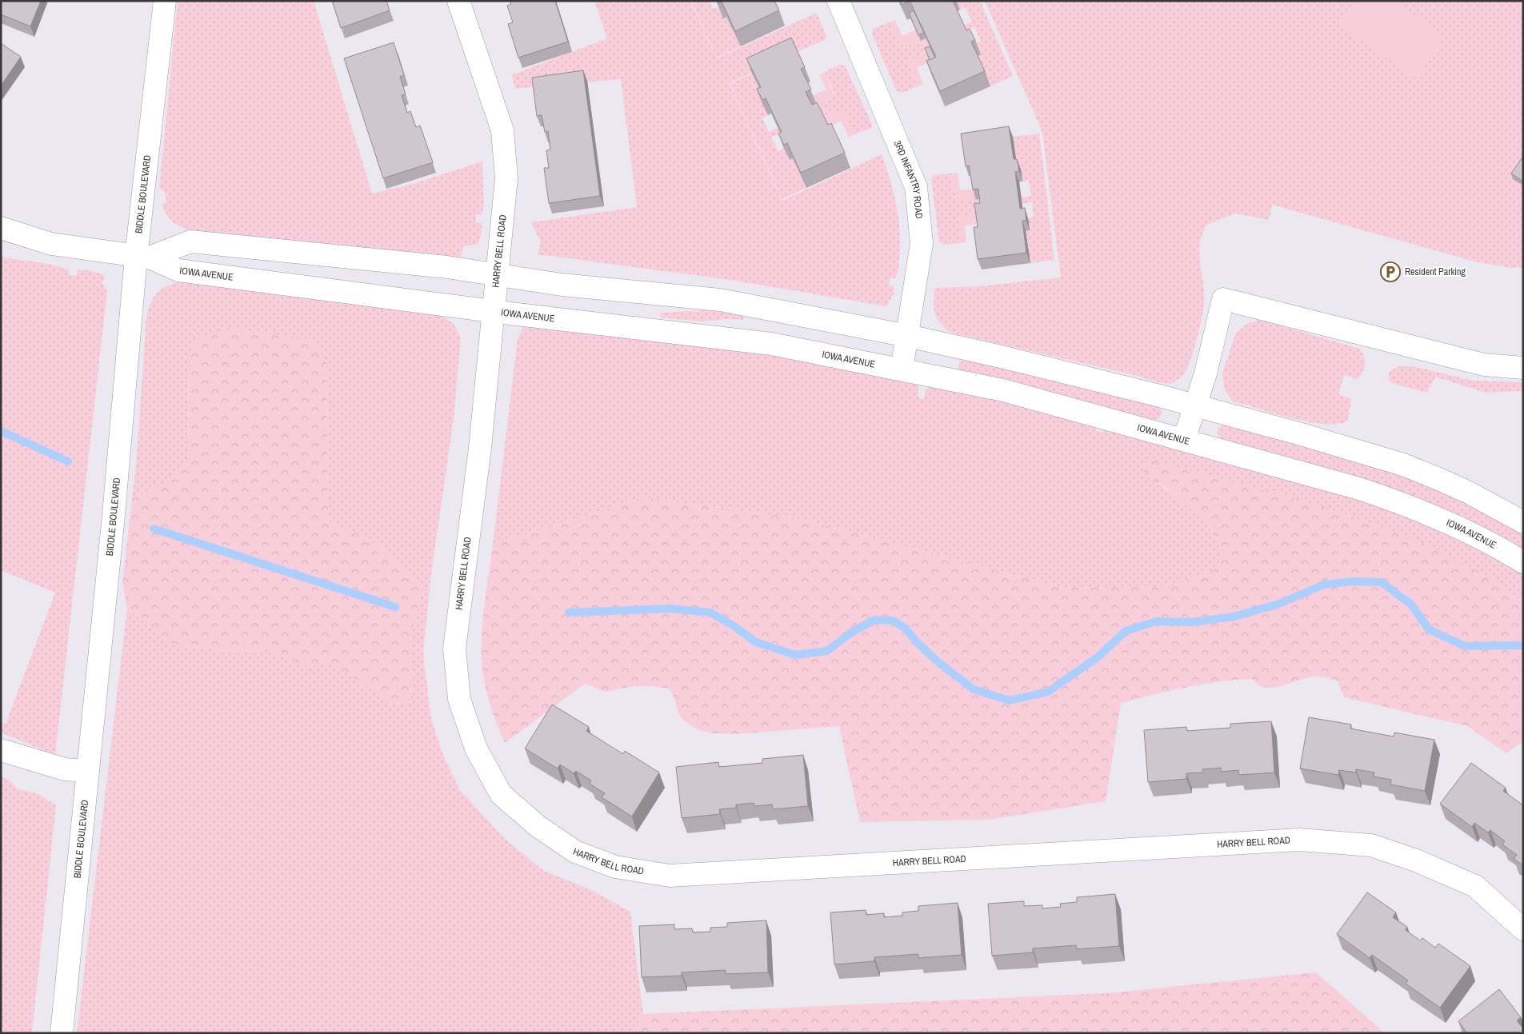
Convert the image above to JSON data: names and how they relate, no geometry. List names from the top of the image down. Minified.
{"streets":{"street":["3RD INFANTRY ROAD","BIDDLE BOULEVARD","HARRY BELL ROAD","IOWA AVENUE"]},"crossings":[["3RD INFANTRY ROAD","IOWA AVENUE"],["BIDDLE BOULEVARD","IOWA AVENUE"],["HARRY BELL ROAD","IOWA AVENUE"]],"places":{"parking":["Resident Parking"]}}
